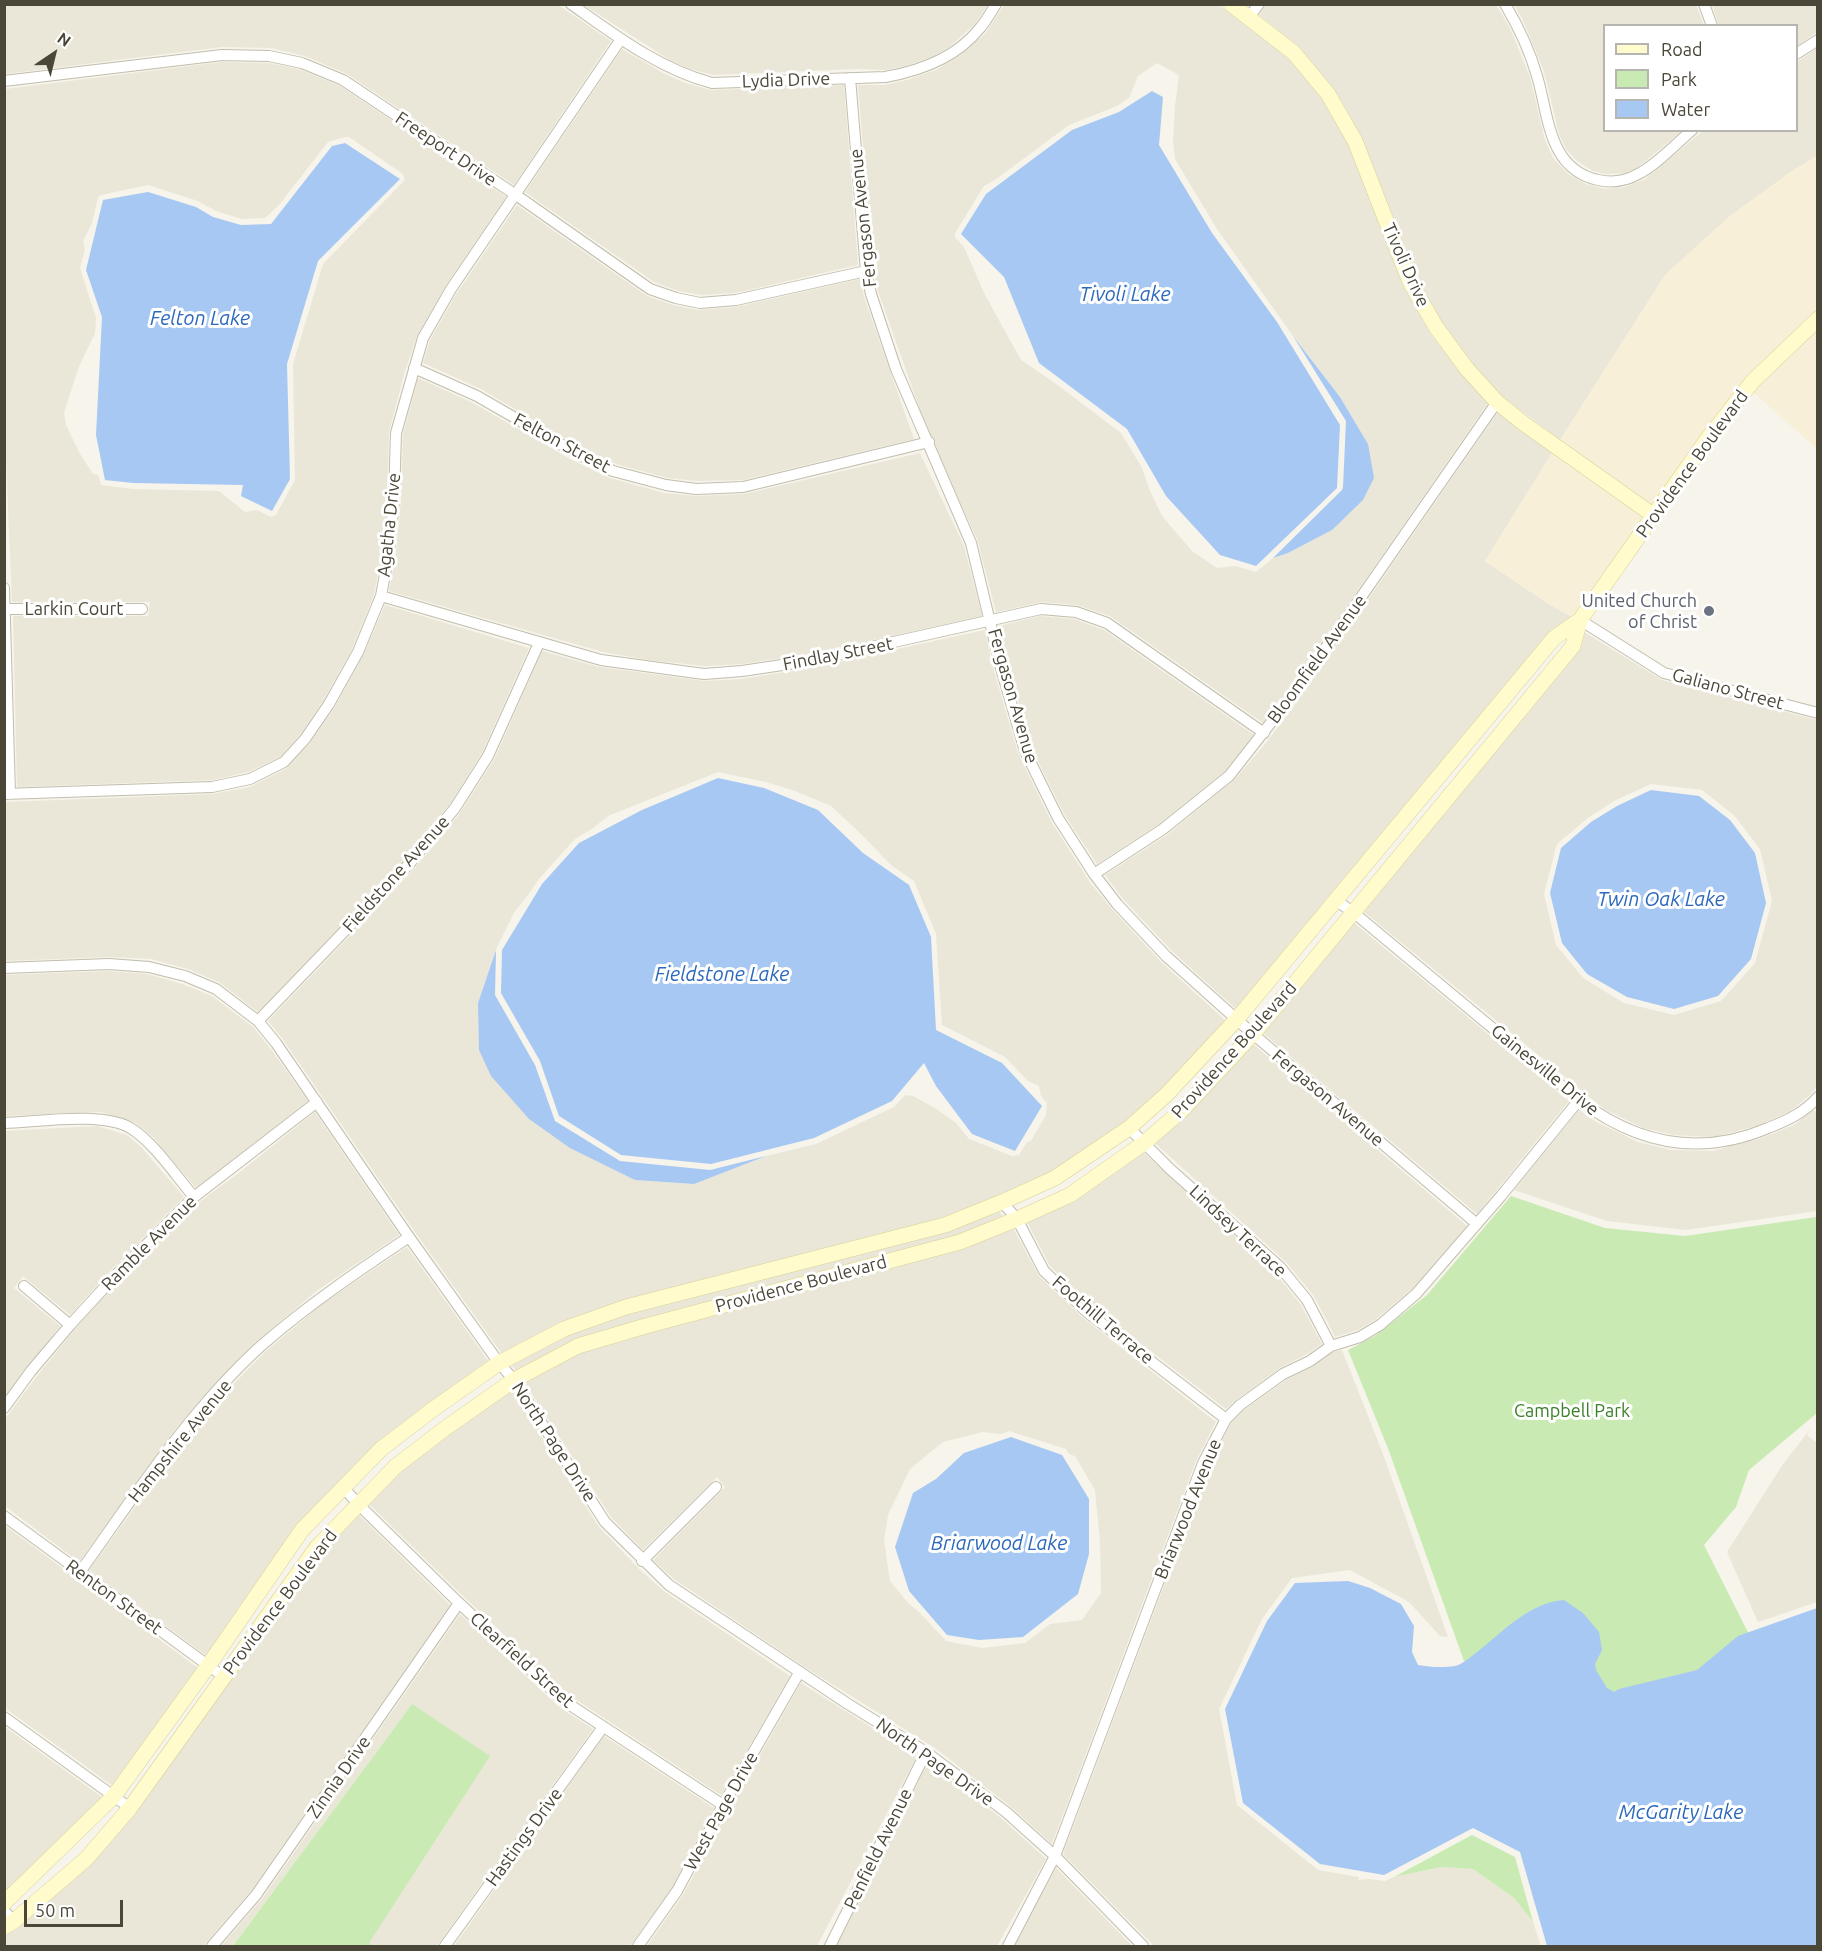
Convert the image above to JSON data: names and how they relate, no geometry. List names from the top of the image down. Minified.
{"streets":{"main road":["Tivoli Drive","Providence Boulevard"],"street":["Lydia Drive","Freeport Drive","Fergason Avenue","Felton Street","Agatha Drive","Larkin Court","Findlay Street","Bloomfield Avenue","Galiano Street","Fieldstone Avenue","Gainesville Drive","Lindsey Terrace","Ramble Avenue","Foothill Terrace","Hampshire Avenue","North Page Drive","Briarwood Avenue","Renton Street","Clearfield Street","Zinnia Drive","West Page Drive","Hastings Drive","Penfield Avenue"]},"crossings":[["Lydia Drive","Fergason Avenue"],["Lydia Drive","Agatha Drive"],["Freeport Drive","Fergason Avenue"],["Freeport Drive","Agatha Drive"],["Fergason Avenue","Felton Street"],["Fergason Avenue","Providence Boulevard"],["Fergason Avenue","Findlay Street"],["Fergason Avenue","Bloomfield Avenue"],["Fergason Avenue","Briarwood Avenue"],["Tivoli Drive","Providence Boulevard"],["Tivoli Drive","Bloomfield Avenue"],["Felton Street","Agatha Drive"],["Providence Boulevard","Galiano Street"],["Providence Boulevard","Gainesville Drive"],["Providence Boulevard","Lindsey Terrace"],["Providence Boulevard","Foothill Terrace"],["Providence Boulevard","North Page Drive"],["Providence Boulevard","Renton Street"],["Providence Boulevard","Clearfield Street"],["Agatha Drive","Findlay Street"],["Findlay Street","Bloomfield Avenue"],["Findlay Street","Fieldstone Avenue"],["Fieldstone Avenue","North Page Drive"],["Gainesville Drive","Briarwood Avenue"],["Lindsey Terrace","Briarwood Avenue"],["Ramble Avenue","North Page Drive"],["Foothill Terrace","Briarwood Avenue"],["Hampshire Avenue","North Page Drive"],["Hampshire Avenue","Renton Street"],["North Page Drive","Briarwood Avenue"],["North Page Drive","West Page Drive"],["North Page Drive","Penfield Avenue"],["Clearfield Street","Zinnia Drive"],["Clearfield Street","West Page Drive"],["Clearfield Street","Hastings Drive"]],"water":["Tivoli Lake","Felton Lake","Twin Oak Lake","Fieldstone Lake","Briarwood Lake","McGarity Lake"],"parks":["Campbell Park"],"places":["United Church of Christ"],"legend":["Road","Park","Water"],"scale_bar":"50 m","north":"top right"}
